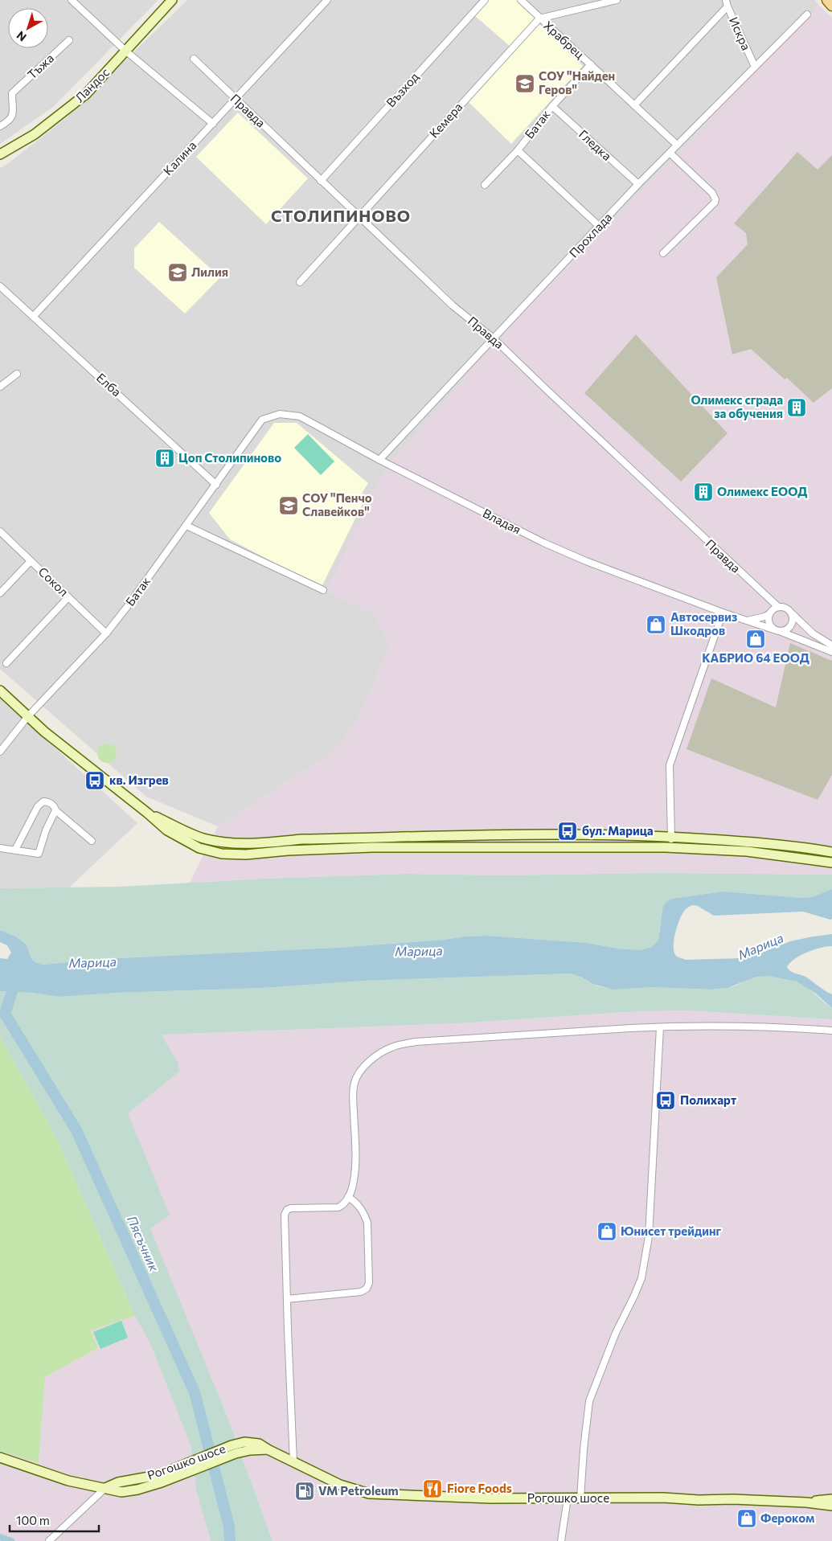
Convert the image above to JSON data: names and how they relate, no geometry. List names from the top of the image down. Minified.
{"streets":{"street":["Искра","Храбрец","Тъжа","Ландос","Възход","Правда","Кемера","Батак","Гледка","Калина","Прохлада","Елба","Владая","Сокол","Рогошко шосе"]},"crossings":[["Искра","Прохлада"],["Храбрец","Кемера"],["Храбрец","Батак"],["Храбрец","Прохлада"],["Възход","Правда"],["Правда","Кемера"],["Правда","Калина"],["Правда","Прохлада"],["Правда","Владая"],["Батак","Гледка"],["Батак","Елба"],["Батак","Владая"],["Батак","Сокол"],["Гледка","Прохлада"],["Калина","Елба"],["Прохлада","Владая"]],"districts":["СТОЛИПИНОВО"],"water":["Марица","Пясъчник"],"places":{"school or university":["СОУ \"Найден Геров\"","Лилия","СОУ \"Пенчо Славейков\""],"building":["Олимекс сграда за обучения","Цоп Столипиново","Олимекс ЕООД"],"shop":["Автосервиз Шкодров","КАБРИО 64 ЕООД","Юнисет трейдинг","Фероком"],"bus stop":["кв. Изгрев","бул. Марица","Полихарт"],"restaurant":["Fiore Foods"],"fuel station":["VM Petroleum"]},"scale_bar":"100 m","north":"bottom left"}
